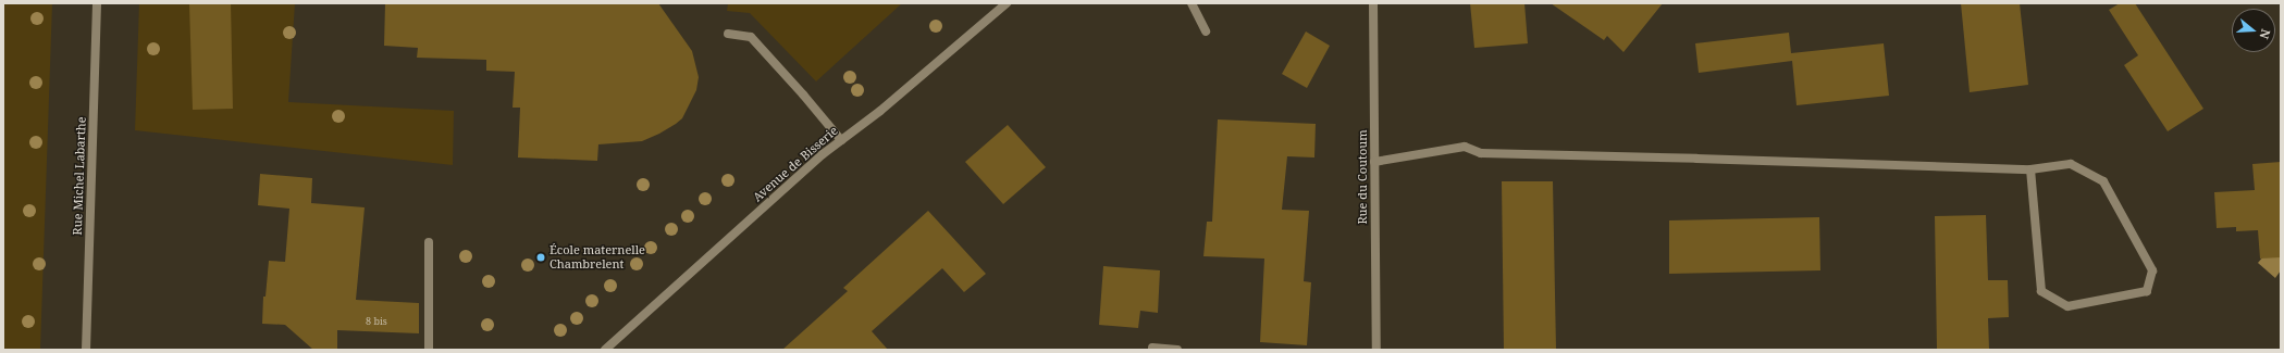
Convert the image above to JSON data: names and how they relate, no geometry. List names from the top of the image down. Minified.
{"streets":{"street":["Avenue de Bisserie","Rue Michel Labarthe","Rue du Coutoum"]},"places":["École maternelle Chambrelent"],"house_numbers":["8 bis"],"north":"right"}
